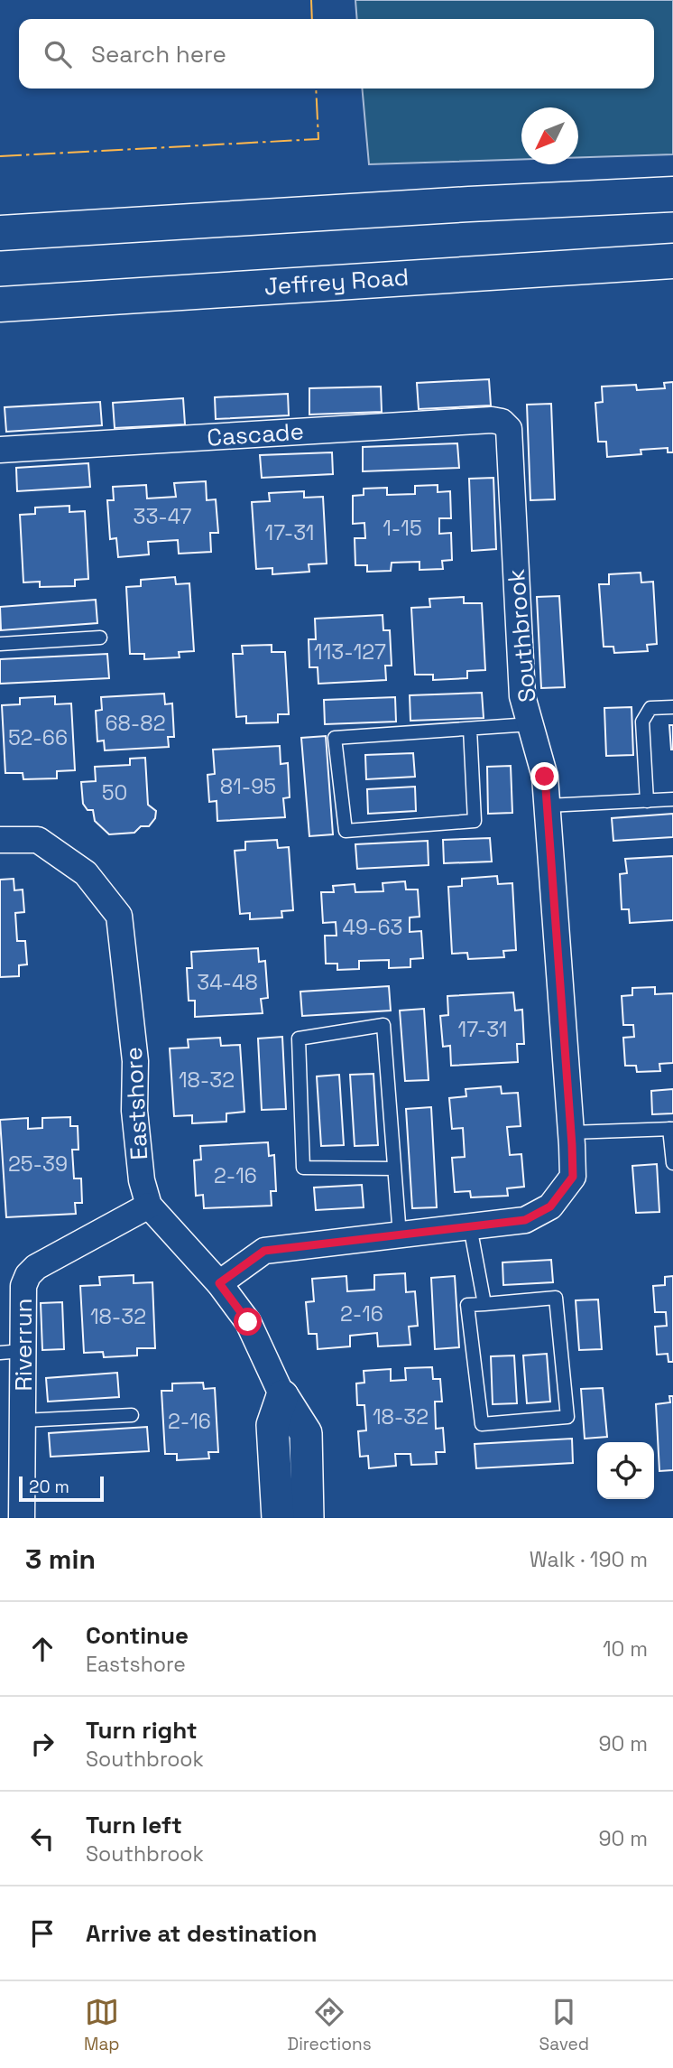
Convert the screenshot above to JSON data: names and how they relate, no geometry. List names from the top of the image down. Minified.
{"streets":{"main road":["Jeffrey Road"],"street":["Cascade","Southbrook","Eastshore","Riverrun"]},"crossings":[["Cascade","Southbrook"],["Southbrook","Eastshore"],["Eastshore","Riverrun"]],"house_numbers":["33-47","1-15","17-31","113-127","68-82","52-66","81-95","50","49-63","34-48","17-31","18-32","25-39","2-16","2-16","18-32","18-32","2-16"],"scale_bar":"20 m","north":"bottom left","page":{"search":"Search here","scale":"20 m","heading":["3 min","Walk · 190 m"],"list":[["Continue","Eastshore","10 m"],["Turn right","Southbrook","90 m"],["Turn left","Southbrook","90 m"],"Arrive at destination"],"nav":["Map","Directions","Saved"]}}
